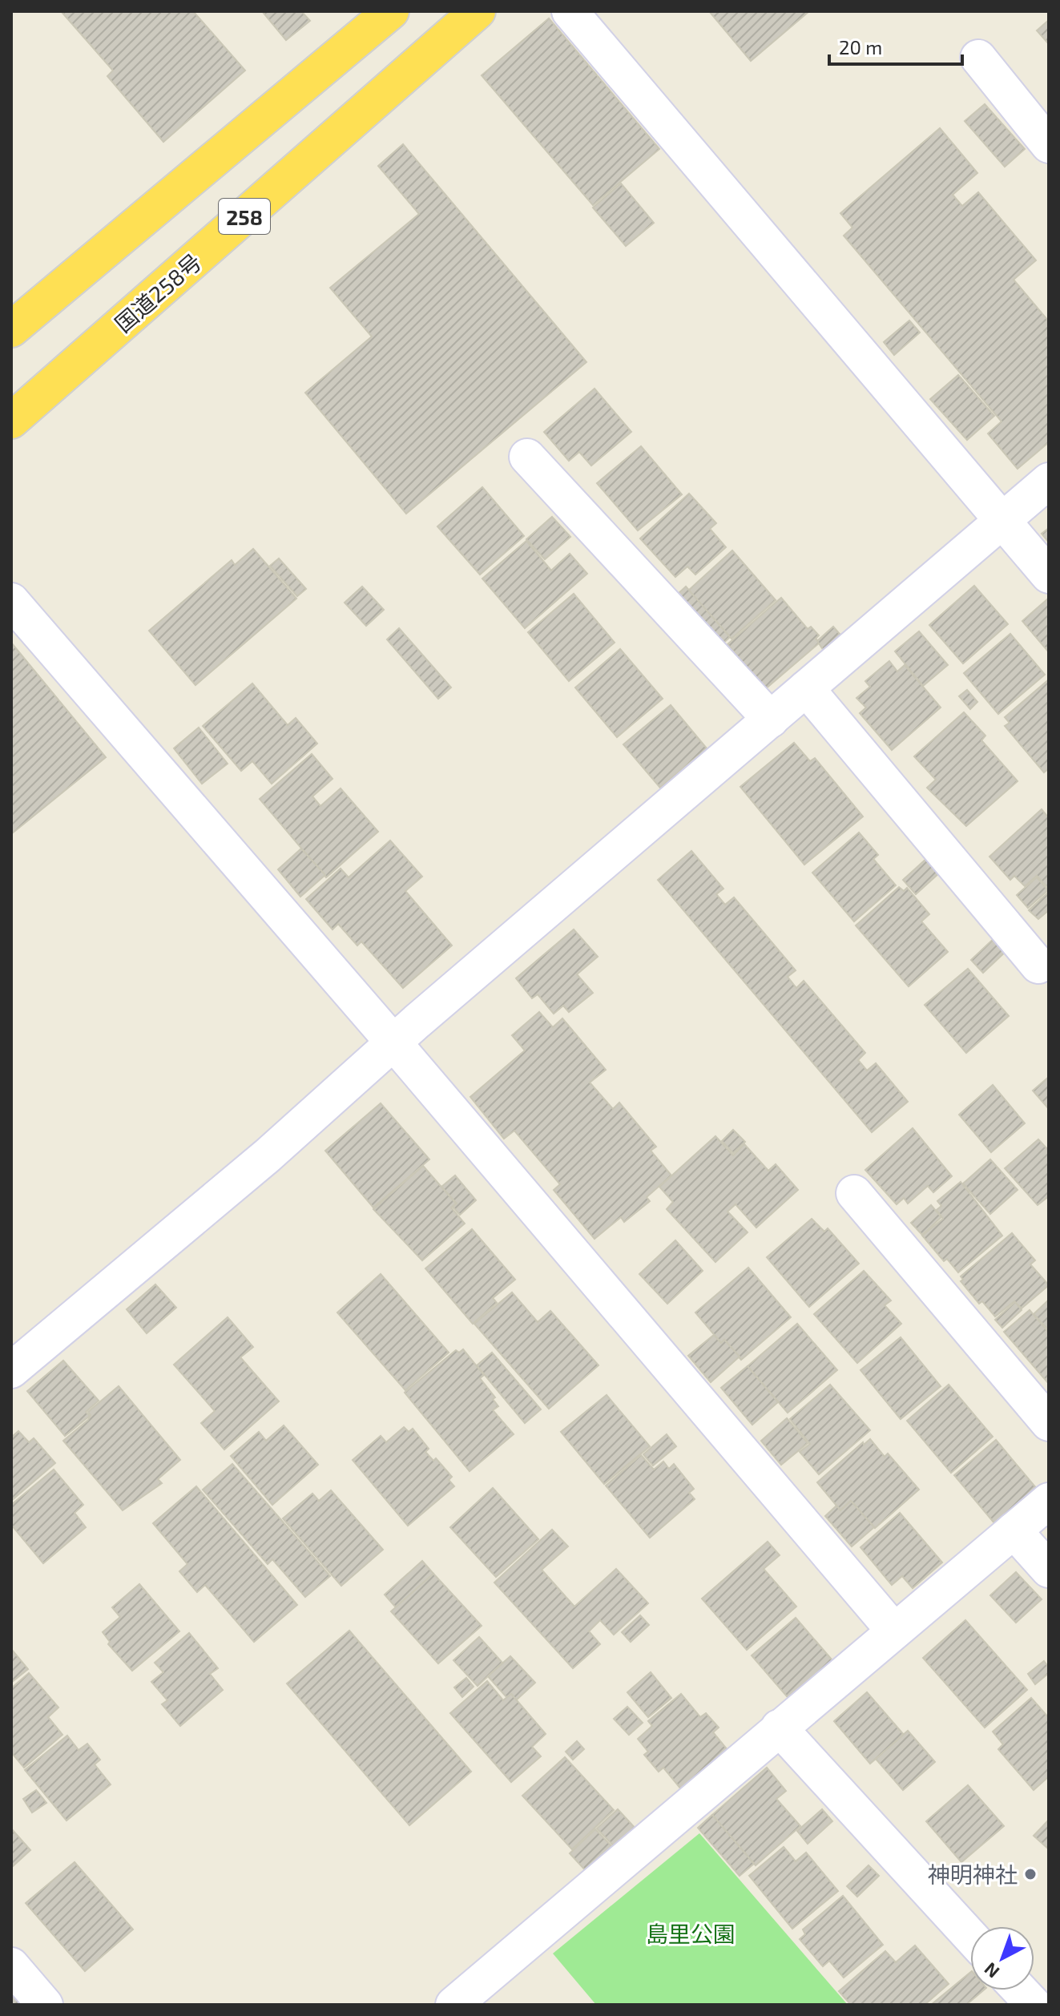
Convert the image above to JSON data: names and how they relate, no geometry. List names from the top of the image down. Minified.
{"streets":{"highway":["258","国道258号"]},"parks":["島里公園"],"places":["神明神社"],"scale_bar":"20 m","north":"bottom left"}
